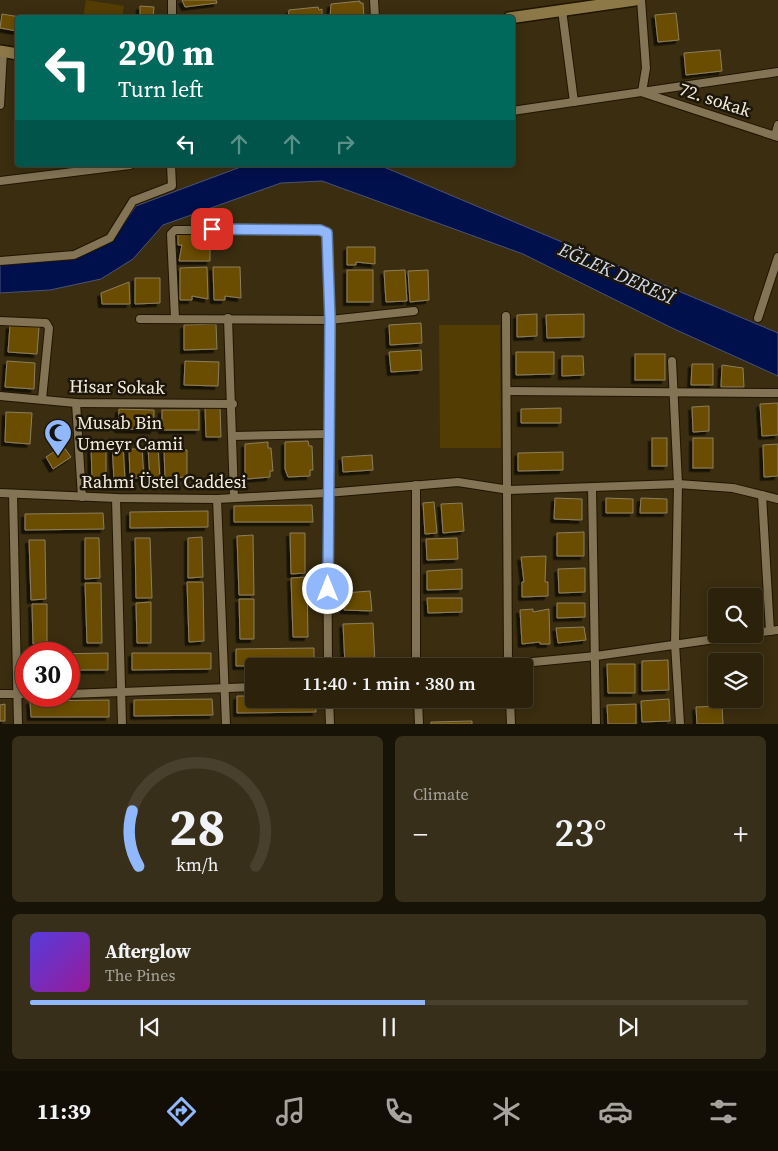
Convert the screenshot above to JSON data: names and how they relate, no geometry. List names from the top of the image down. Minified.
{"streets":{"street":["72. sokak","Hisar Sokak","Rahmi Üstel Caddesi"]},"water":["EĞLEK DERESİ"],"places":{"mosque":["Musab Bin Umeyr Camii"]},"page":{"turn":["290 m","Turn left"],"limit":"30","trip":"11:40 · 1 min · 380 m","tile":"Climate","heat":["−","23°","+"],"song":["Afterglow","The Pines"],"tabs":"11:39","gauge":["28","km/h"]}}
